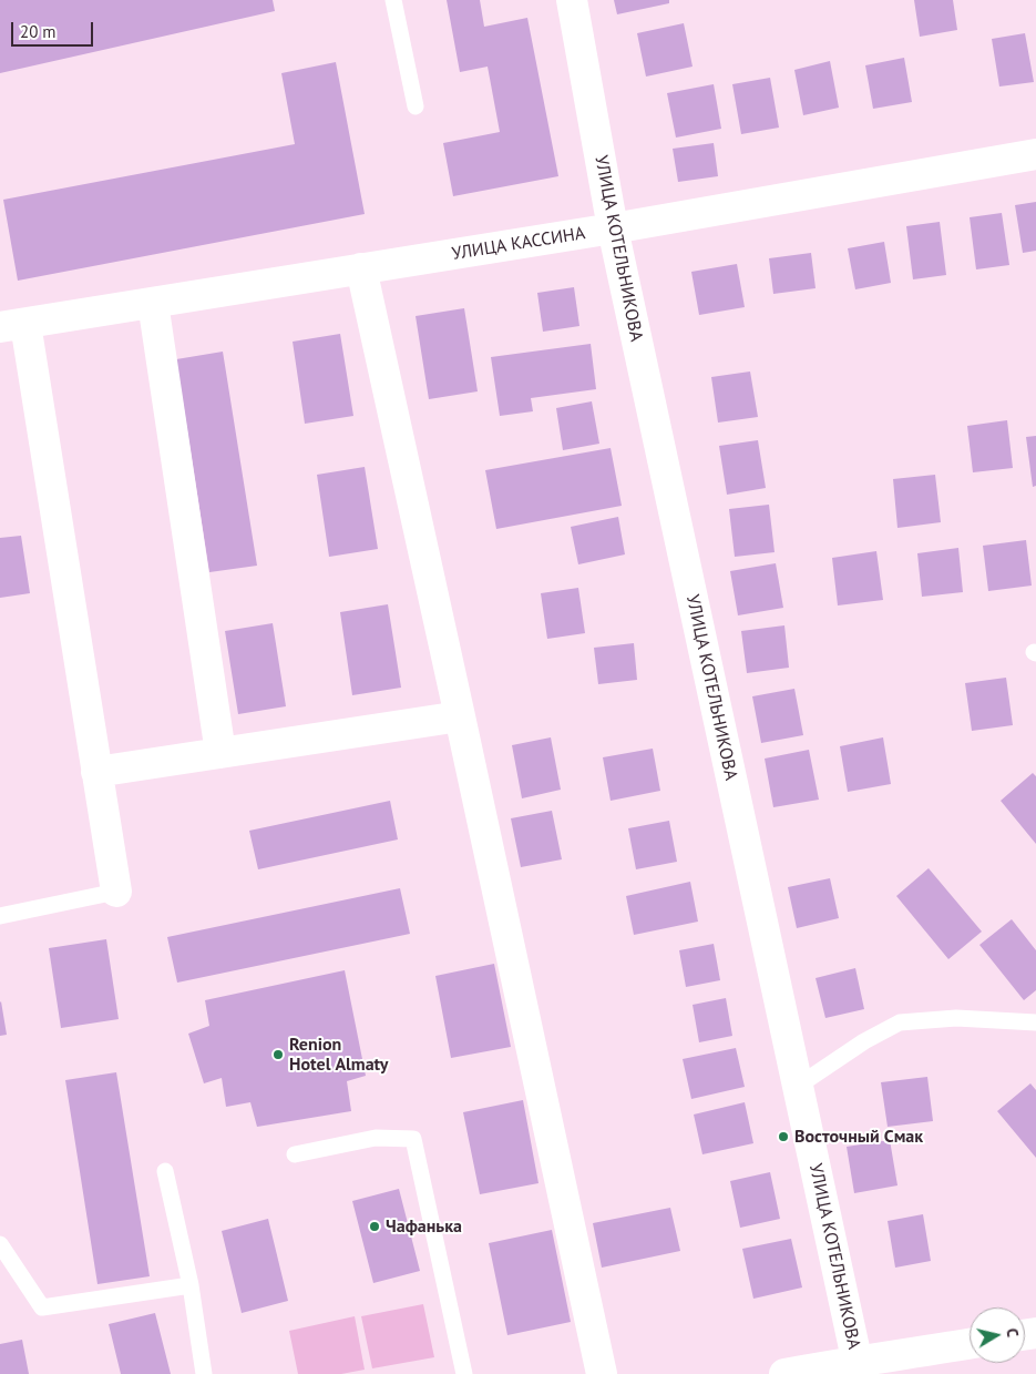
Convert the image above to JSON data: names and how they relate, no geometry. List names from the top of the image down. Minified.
{"streets":{"street":["УЛИЦА КАССИНА","УЛИЦА КОТЕЛЬНИКОВА"]},"crossings":[["УЛИЦА КАССИНА","УЛИЦА КОТЕЛЬНИКОВА"]],"places":["Renion Hotel Almaty","Восточный Смак","Чафанька"],"scale_bar":"20 m","north":"right"}
